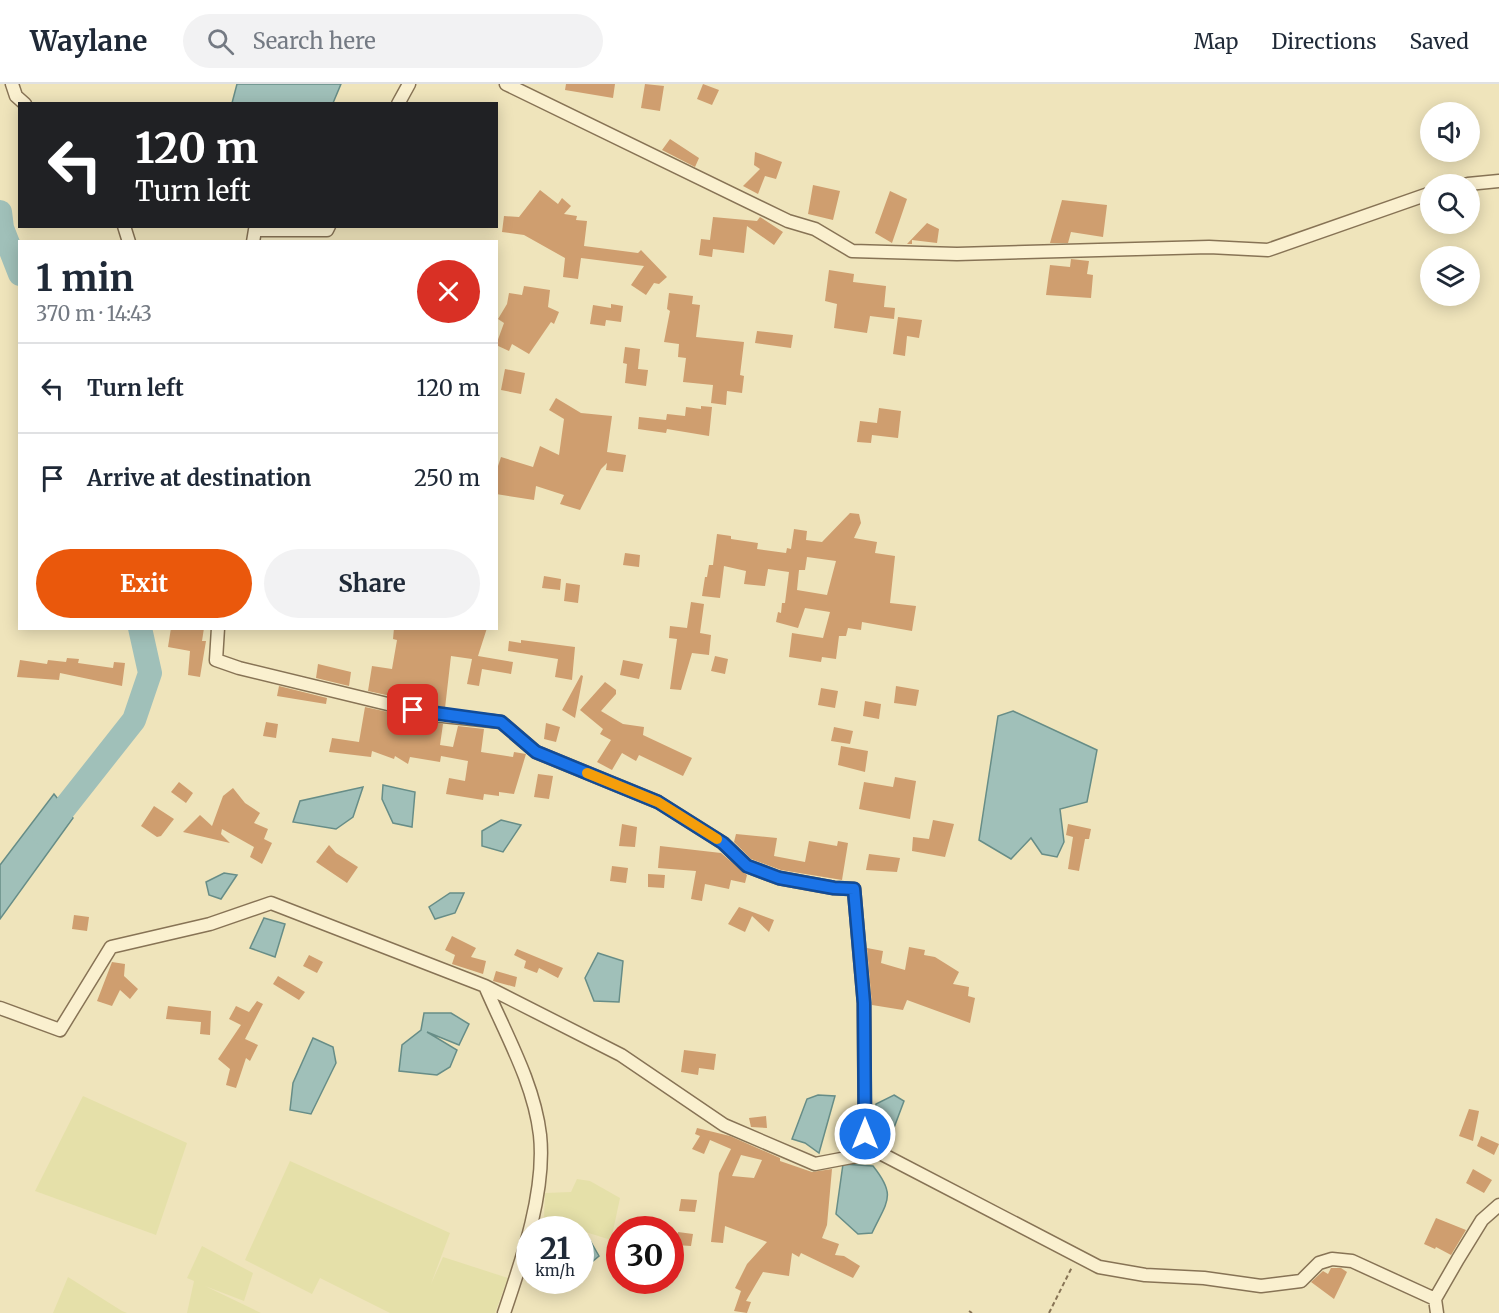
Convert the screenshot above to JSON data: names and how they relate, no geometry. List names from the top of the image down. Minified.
{"page":{"header":"Waylane","search":"Search here","nav":["Map","Directions","Saved"],"turn":["120 m","Turn left"],"heading":["1 min","370 m · 14:43"],"list":[{"name":"Turn left","value":"120 m"},{"name":"Arrive at destination","value":"250 m"}],"buttons":["Exit","Share"],"speed":"21 km/h","limit":"30"}}
